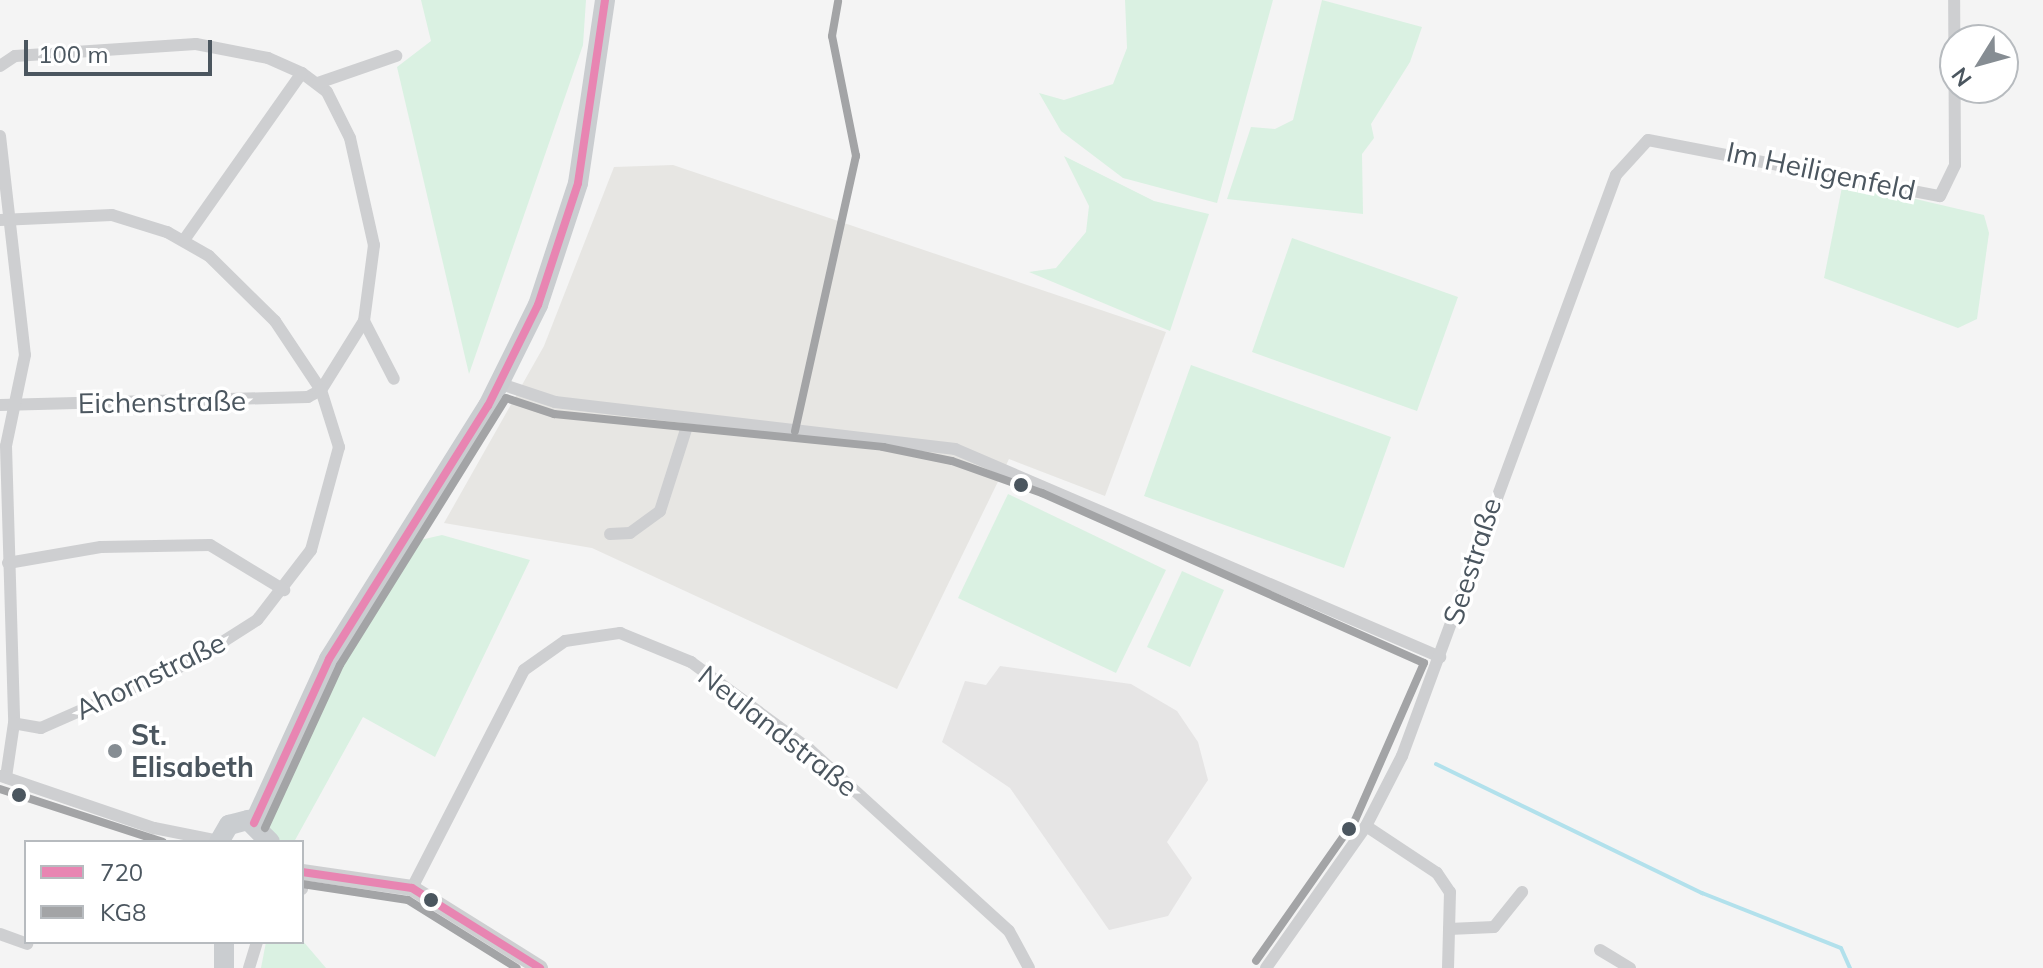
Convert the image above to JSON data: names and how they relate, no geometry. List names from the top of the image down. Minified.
{"streets":{"street":["Im Heiligenfeld","Eichenstraße","Seestraße","Ahornstraße","Neulandstraße"]},"crossings":[["Im Heiligenfeld","Seestraße"],["Eichenstraße","Ahornstraße"]],"places":["St. Elisabeth"],"lines":["transit line 720","transit line KG8"],"legend":["720","KG8"],"scale_bar":"100 m","north":"bottom left"}
